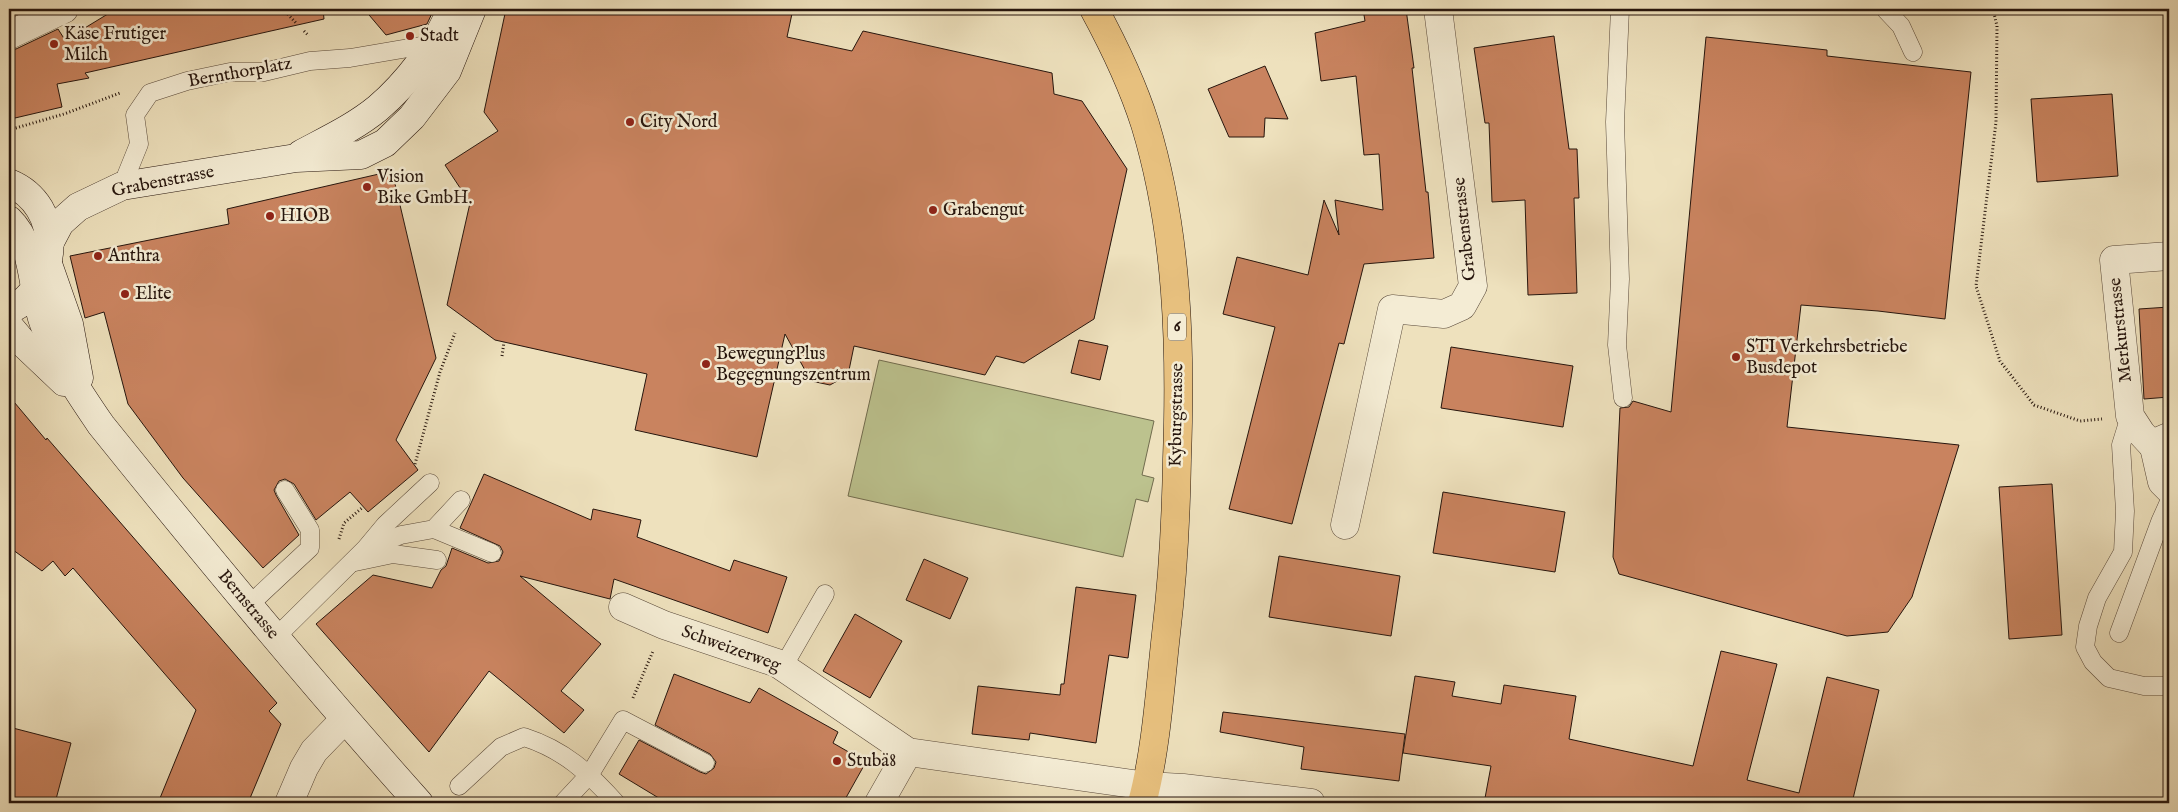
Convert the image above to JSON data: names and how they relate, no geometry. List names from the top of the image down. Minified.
{"streets":{"main road":["Grabenstrasse","6","Merkurstrasse","Kyburgstrasse","Bernstrasse","Schweizerweg"],"lane":["Bernthorplatz"]},"crossings":[["Bernthorplatz","Grabenstrasse"],["Grabenstrasse","Bernstrasse"],["Kyburgstrasse","Schweizerweg"]],"places":["Stadt","Käse Frutiger Milch","City Nord","Vision Bike GmbH.","Grabengut","HIOB","Anthra","Elite","STI Verkehrsbetriebe Busdepot","BewegungPlus Begegnungszentrum","Stubä8"]}
